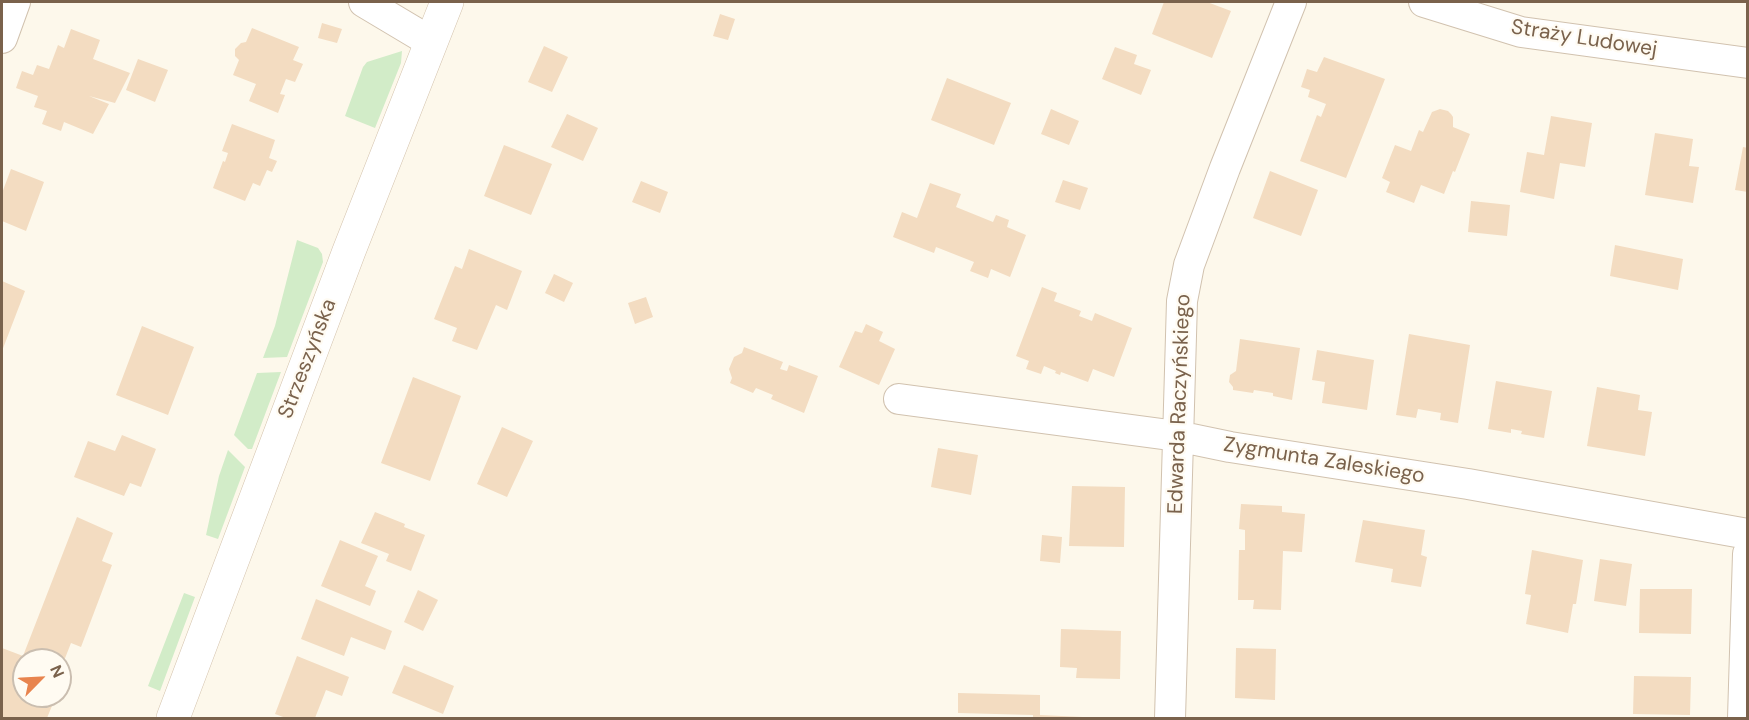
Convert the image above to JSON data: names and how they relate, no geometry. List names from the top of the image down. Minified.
{"streets":{"street":["Straży Ludowej","Strzeszyńska","Edwarda Raczyńskiego","Zygmunta Zaleskiego"]},"crossings":[["Edwarda Raczyńskiego","Zygmunta Zaleskiego"]],"north":"top right"}
